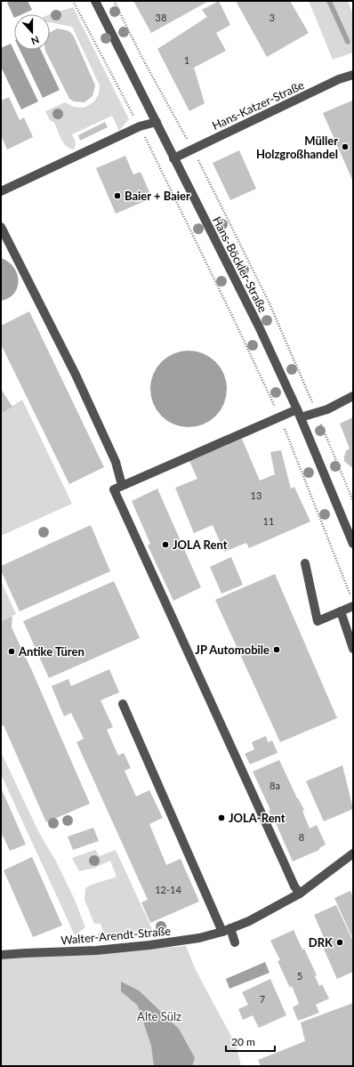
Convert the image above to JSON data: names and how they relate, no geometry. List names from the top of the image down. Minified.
{"streets":{"street":["Hans-Katzer-Straße","Hans-Böckler-Straße","Walter-Arendt-Straße"]},"crossings":[["Hans-Katzer-Straße","Hans-Böckler-Straße"]],"parks":["Alte Sülz"],"places":["Müller Holzgroßhandel","Baier + Baier","JOLA Rent","JP Automobile","Antike Türen","JOLA-Rent","DRK"],"house_numbers":["38","3","1","13","11","8a","8","12-14","5","7"],"scale_bar":"20 m","north":"bottom"}
